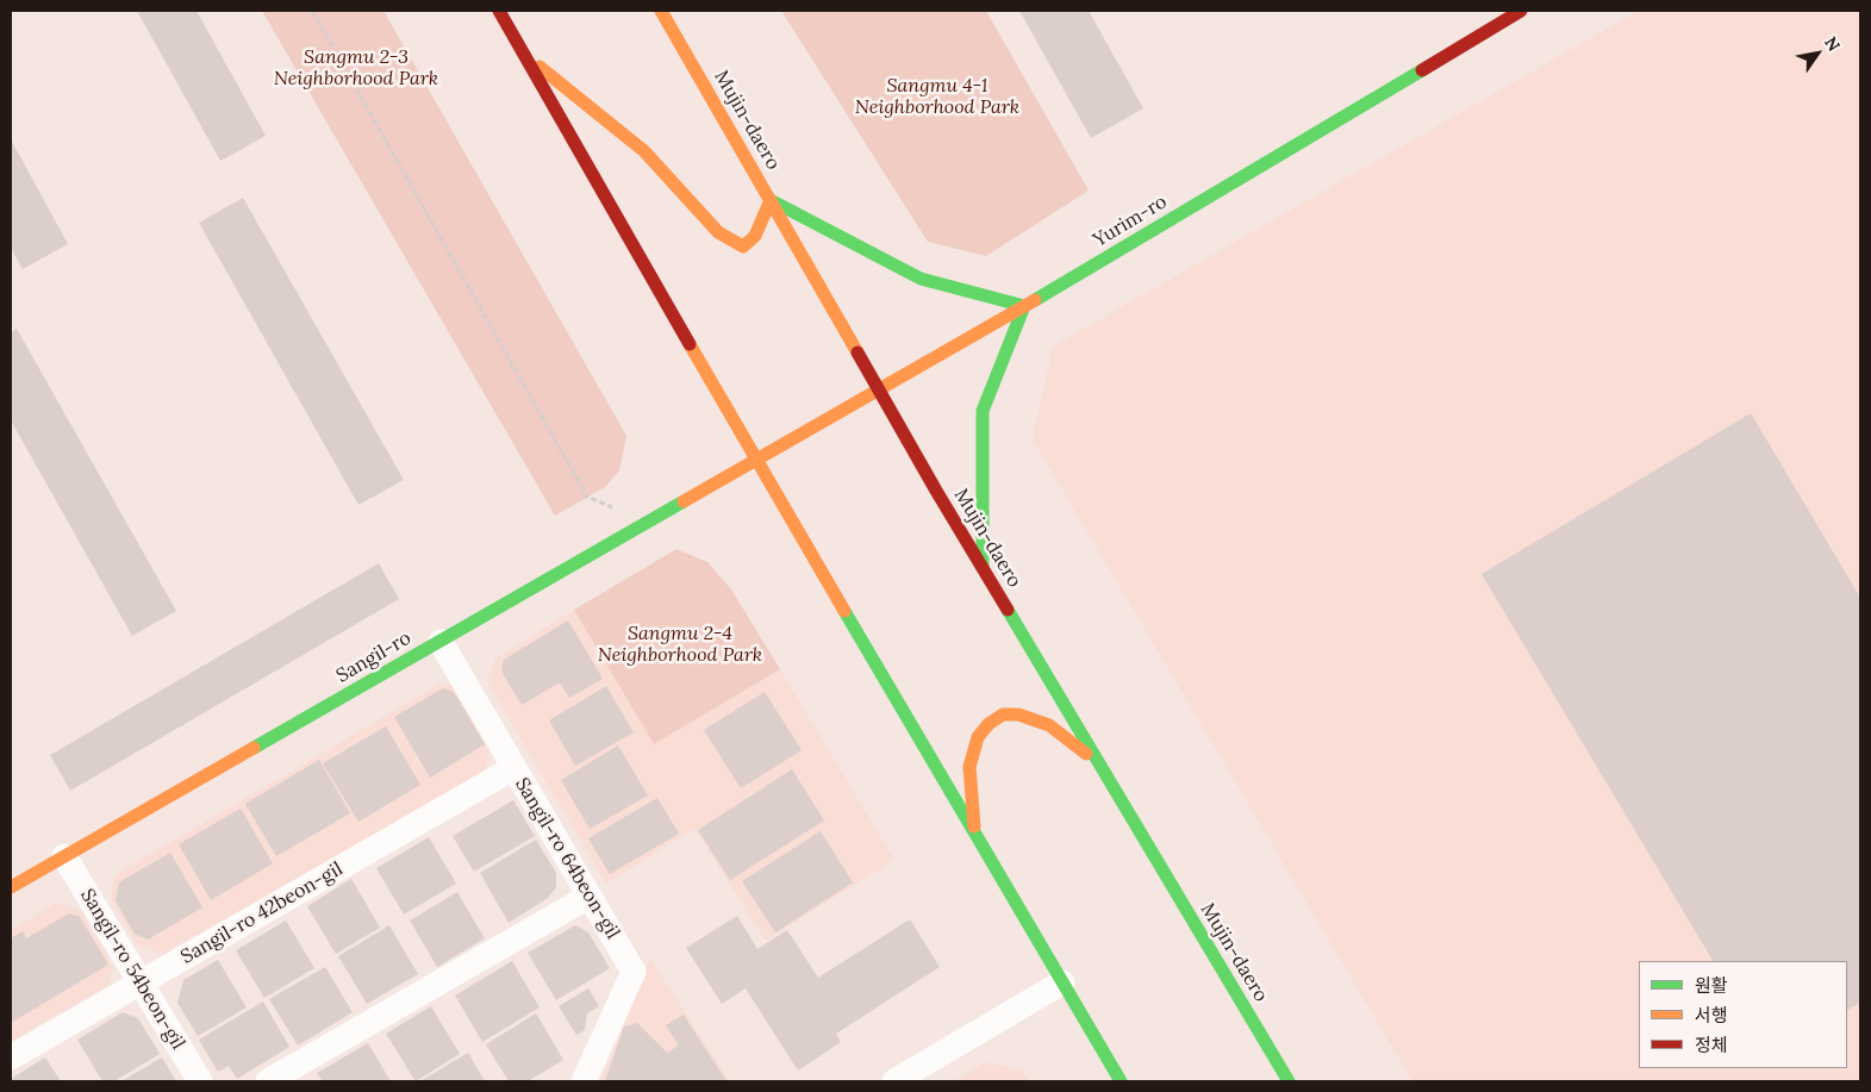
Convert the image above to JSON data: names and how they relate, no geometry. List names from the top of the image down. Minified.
{"streets":{"main road":["Mujin-daero","Yurim-ro","Sangil-ro"],"street":["Sangil-ro 64beon-gil","Sangil-ro 42beon-gil","Sangil-ro 54beon-gil"]},"crossings":[["Mujin-daero","Yurim-ro"],["Yurim-ro","Sangil-ro"],["Sangil-ro","Sangil-ro 64beon-gil"],["Sangil-ro","Sangil-ro 54beon-gil"],["Sangil-ro 64beon-gil","Sangil-ro 42beon-gil"],["Sangil-ro 42beon-gil","Sangil-ro 54beon-gil"]],"parks":["Sangmu 2-3 Neighborhood Park","Sangmu 4-1 Neighborhood Park","Sangmu 2-4 Neighborhood Park"],"legend":["원활","서행","정체"],"north":"top right"}
